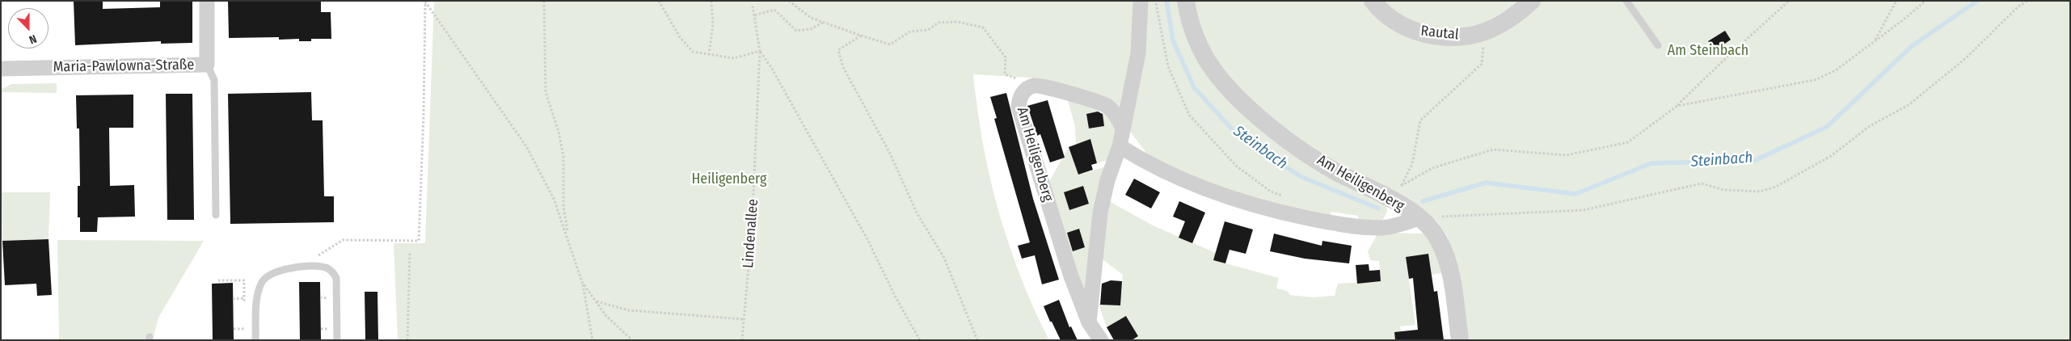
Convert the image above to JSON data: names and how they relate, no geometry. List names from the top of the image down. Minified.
{"streets":{"street":["Rautal","Maria-Pawlowna-Straße","Am Heiligenberg"],"path":["Lindenallee"]},"water":["Steinbach"],"parks":["Am Steinbach","Heiligenberg"],"north":"bottom"}
